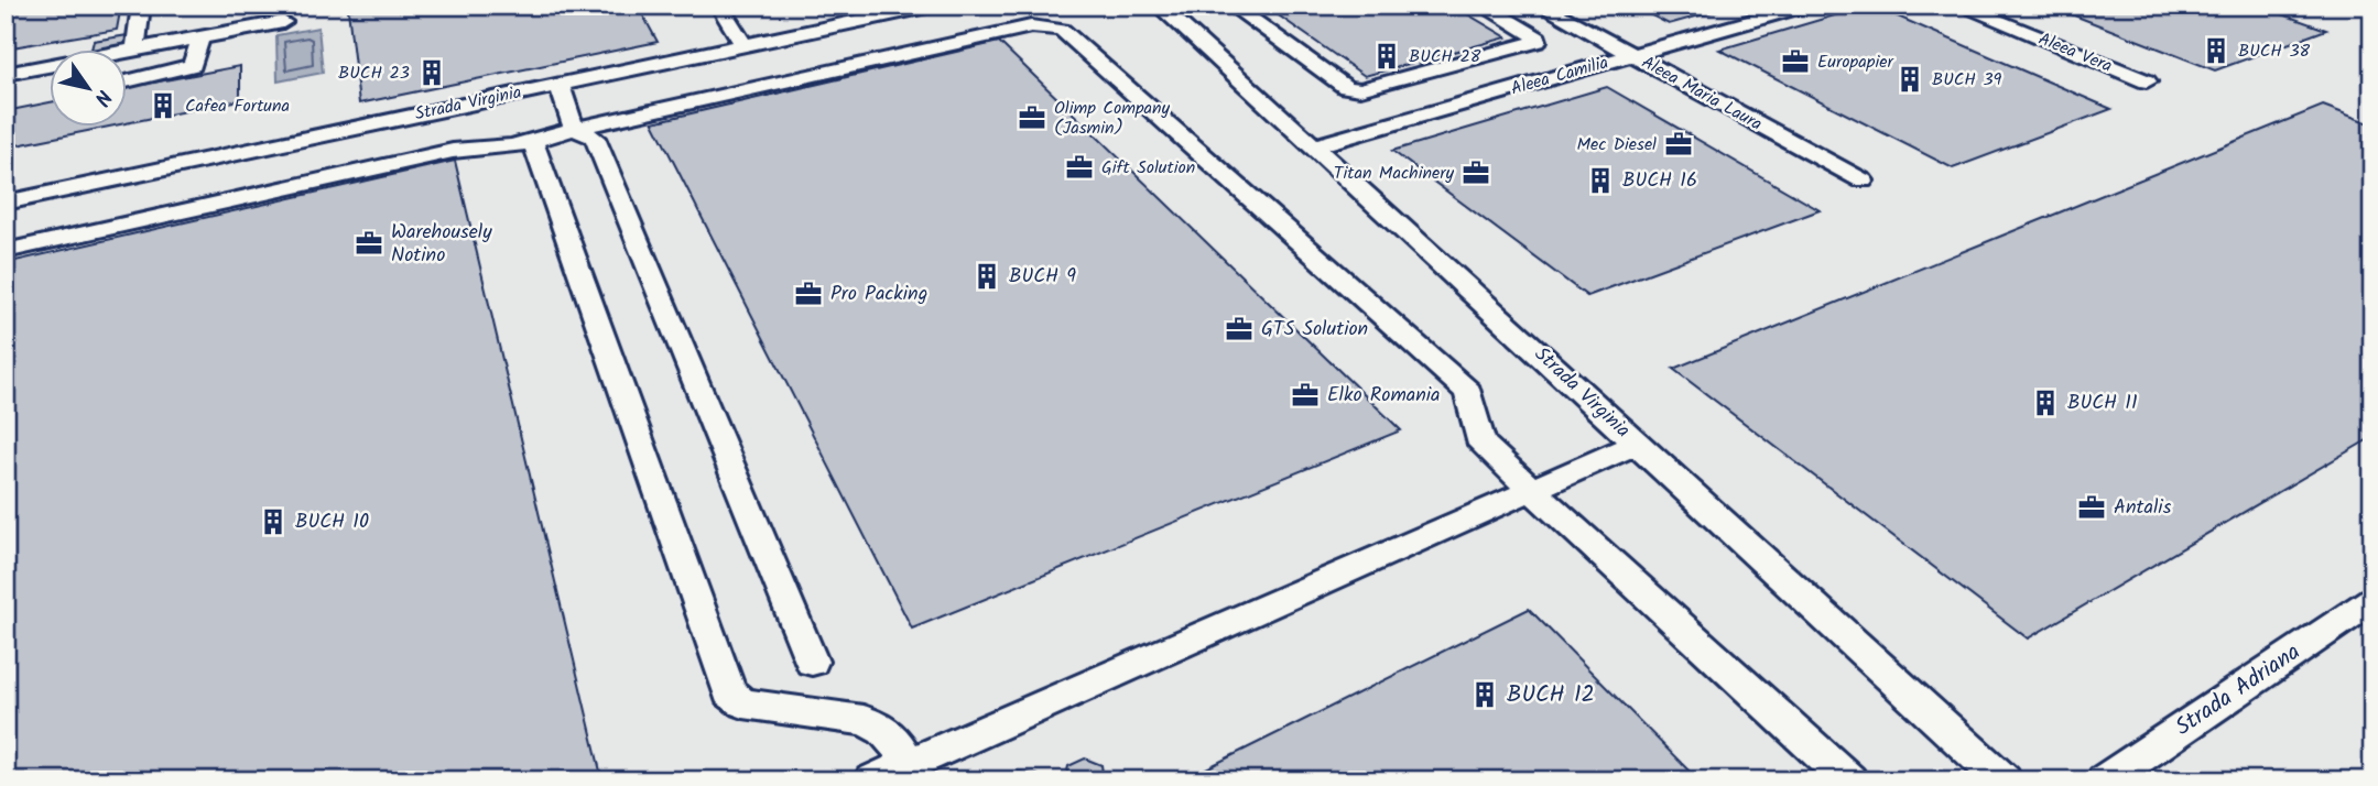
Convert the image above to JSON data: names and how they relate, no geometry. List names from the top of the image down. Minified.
{"streets":{"street":["Aleea Vera","Aleea Camilia","Aleea Maria Laura","Strada Virginia","Strada Adriana"]},"crossings":[["Aleea Camilia","Aleea Maria Laura"],["Aleea Camilia","Strada Virginia"]],"places":{"building":["BUCH 38","BUCH 28","BUCH 23","BUCH 39","Cafea Fortuna","BUCH 16","BUCH 9","BUCH 11","BUCH 10","BUCH 12"],"office":["Europapier","Olimp Company (Jasmin)","Mec Diesel","Gift Solution","Titan Machinery","Warehousely Notino","Pro Packing","GTS Solution","Elko Romania","Antalis"]},"north":"bottom right"}
